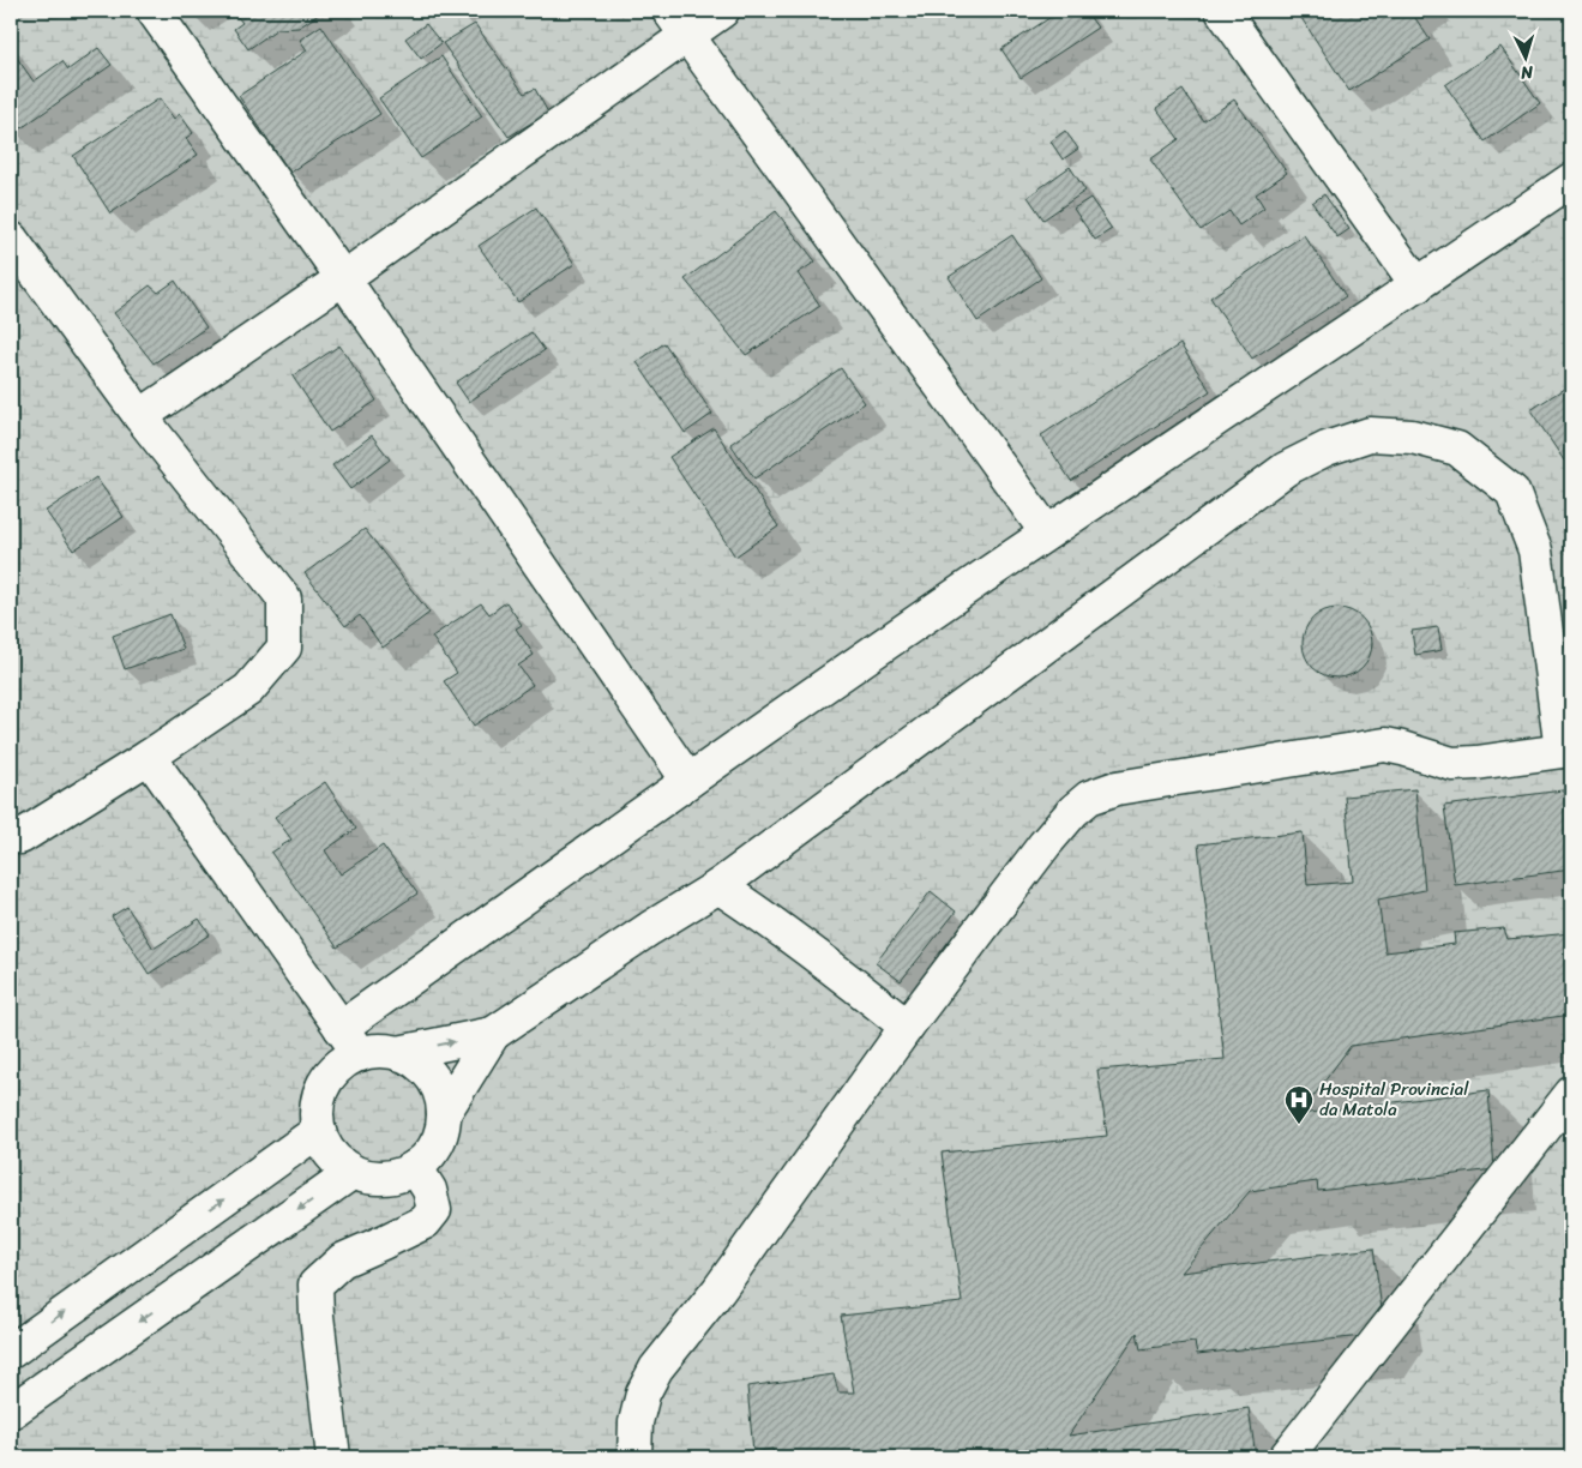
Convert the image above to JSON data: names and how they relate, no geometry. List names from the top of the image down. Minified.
{"places":{"hospital":["Hospital Provincial da Matola"]},"north":"bottom"}
